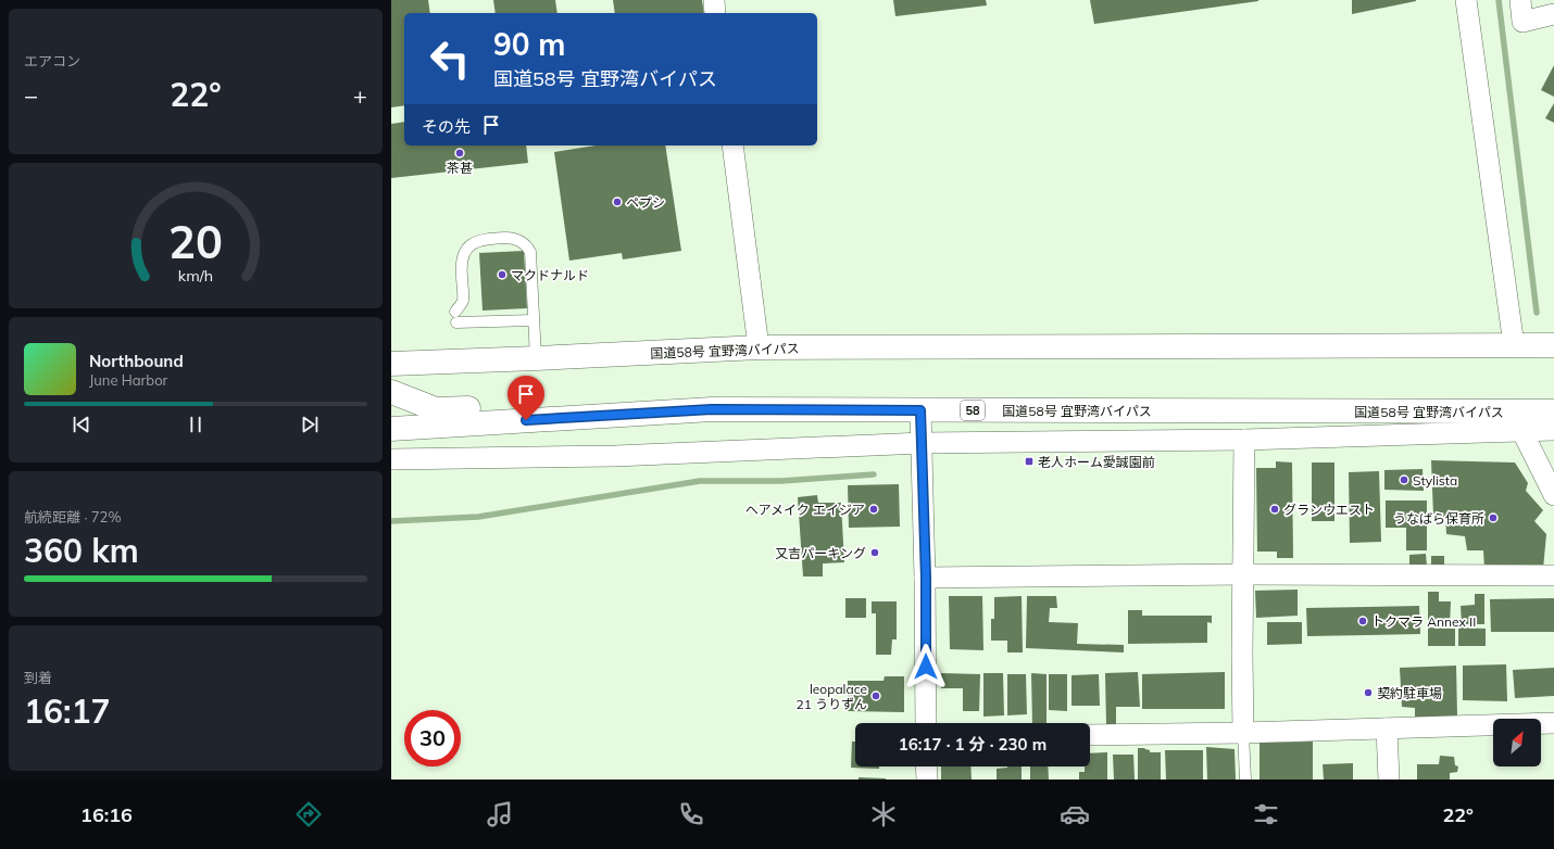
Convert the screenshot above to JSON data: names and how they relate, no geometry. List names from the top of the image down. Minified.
{"streets":{"highway":["国道58号 宜野湾バイパス","58"]},"places":{"other":["茶甚","ペプシ","マクドナルド","Stylista","ヘアメイク エイジア","グランウエスト","うなばら保育所","又吉パーキング","トクマラ Annex II","契約駐車場","leopalace 21 うりずん"],"transit":["老人ホーム愛誠園前"]},"north":"top right","page":{"tile":["エアコン",["航続距離 · 72%","360 km"],["到着","16:17"]],"turn":["90 m","国道58号 宜野湾バイパス"],"heat":["−","22°","+"],"then":"その先","song":["Northbound","June Harbor"],"limit":"30","trip":"16:17 · 1 分 · 230 m","tabs":["16:16","22°"],"gauge":["20","km/h"]}}
